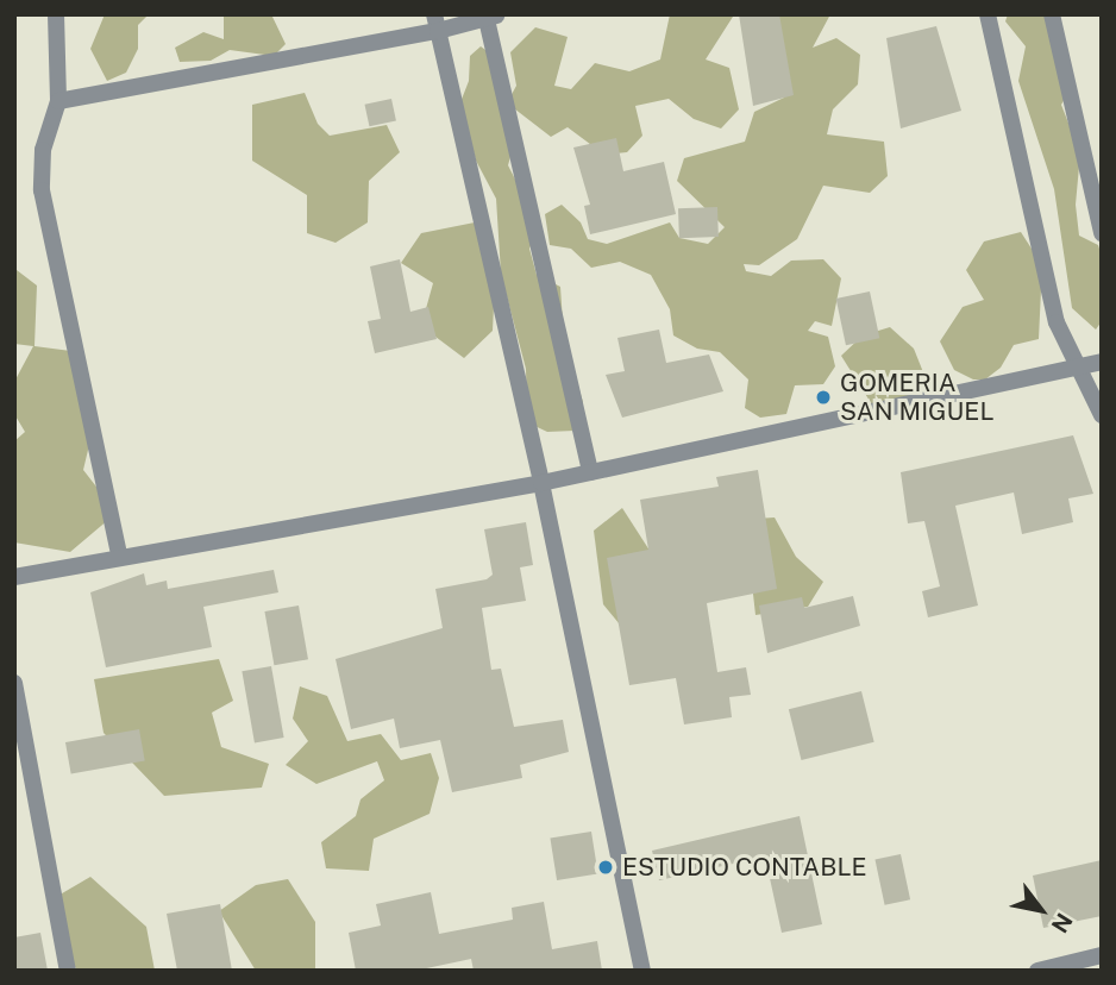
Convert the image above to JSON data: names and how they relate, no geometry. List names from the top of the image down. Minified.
{"places":["GOMERIA SAN MIGUEL","ESTUDIO CONTABLE"],"north":"bottom right"}
